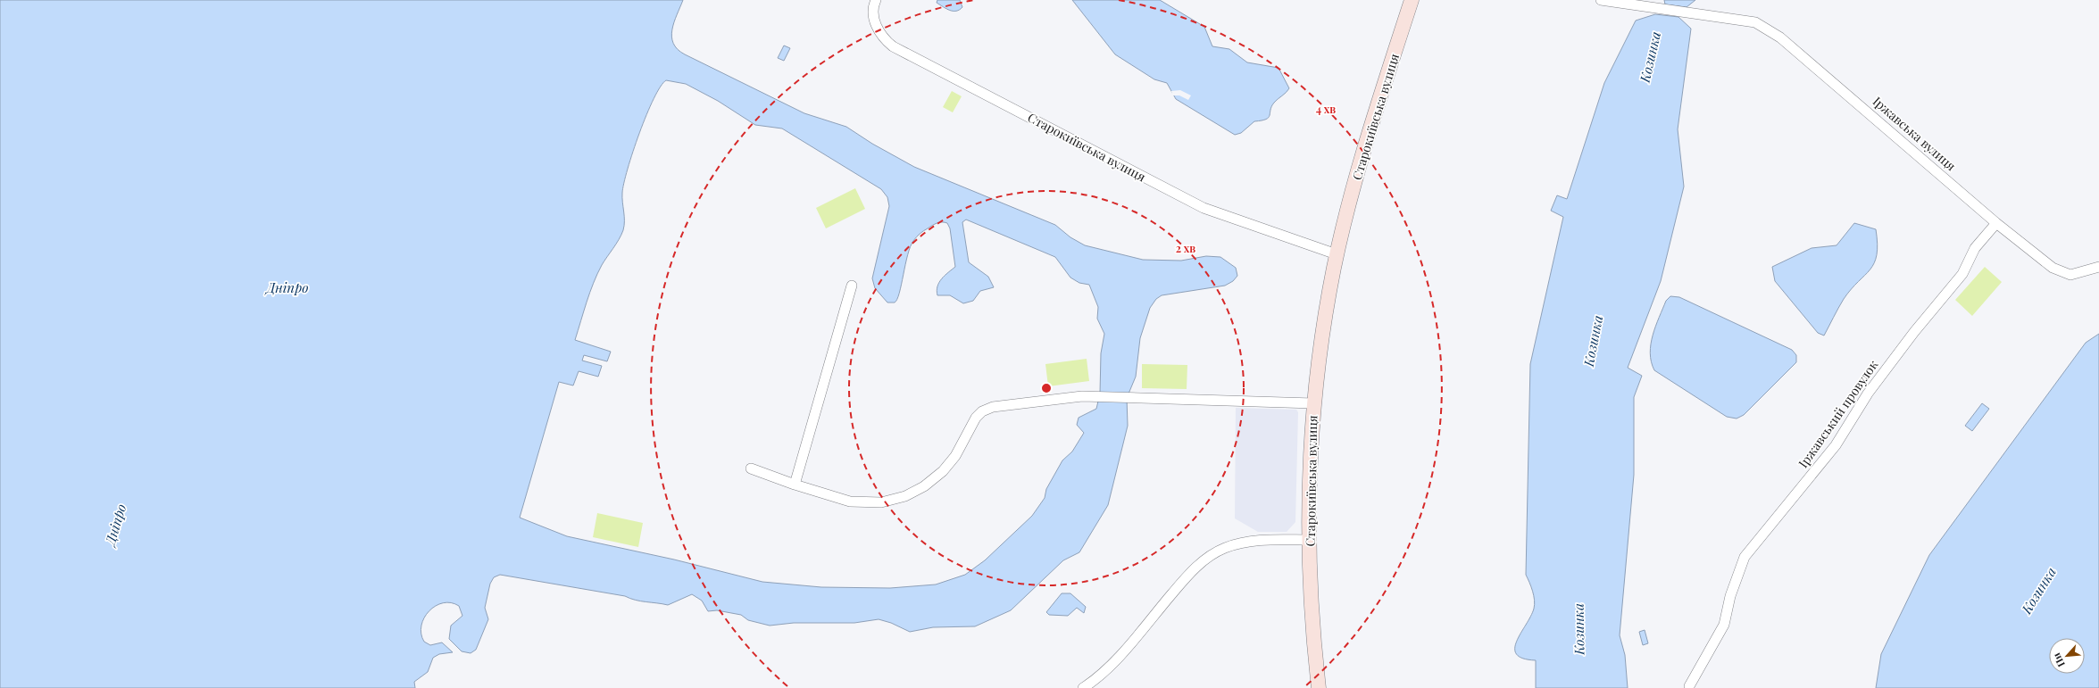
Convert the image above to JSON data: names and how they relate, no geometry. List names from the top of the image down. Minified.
{"streets":{"street":["Старокиївська вулиця","Іржавська вулиця","Іржавський провулок"]},"crossings":[["Іржавська вулиця","Іржавський провулок"]],"water":["Козинка","Дніпро"],"north":"bottom left","rings":["4 хв","2 хв"]}
